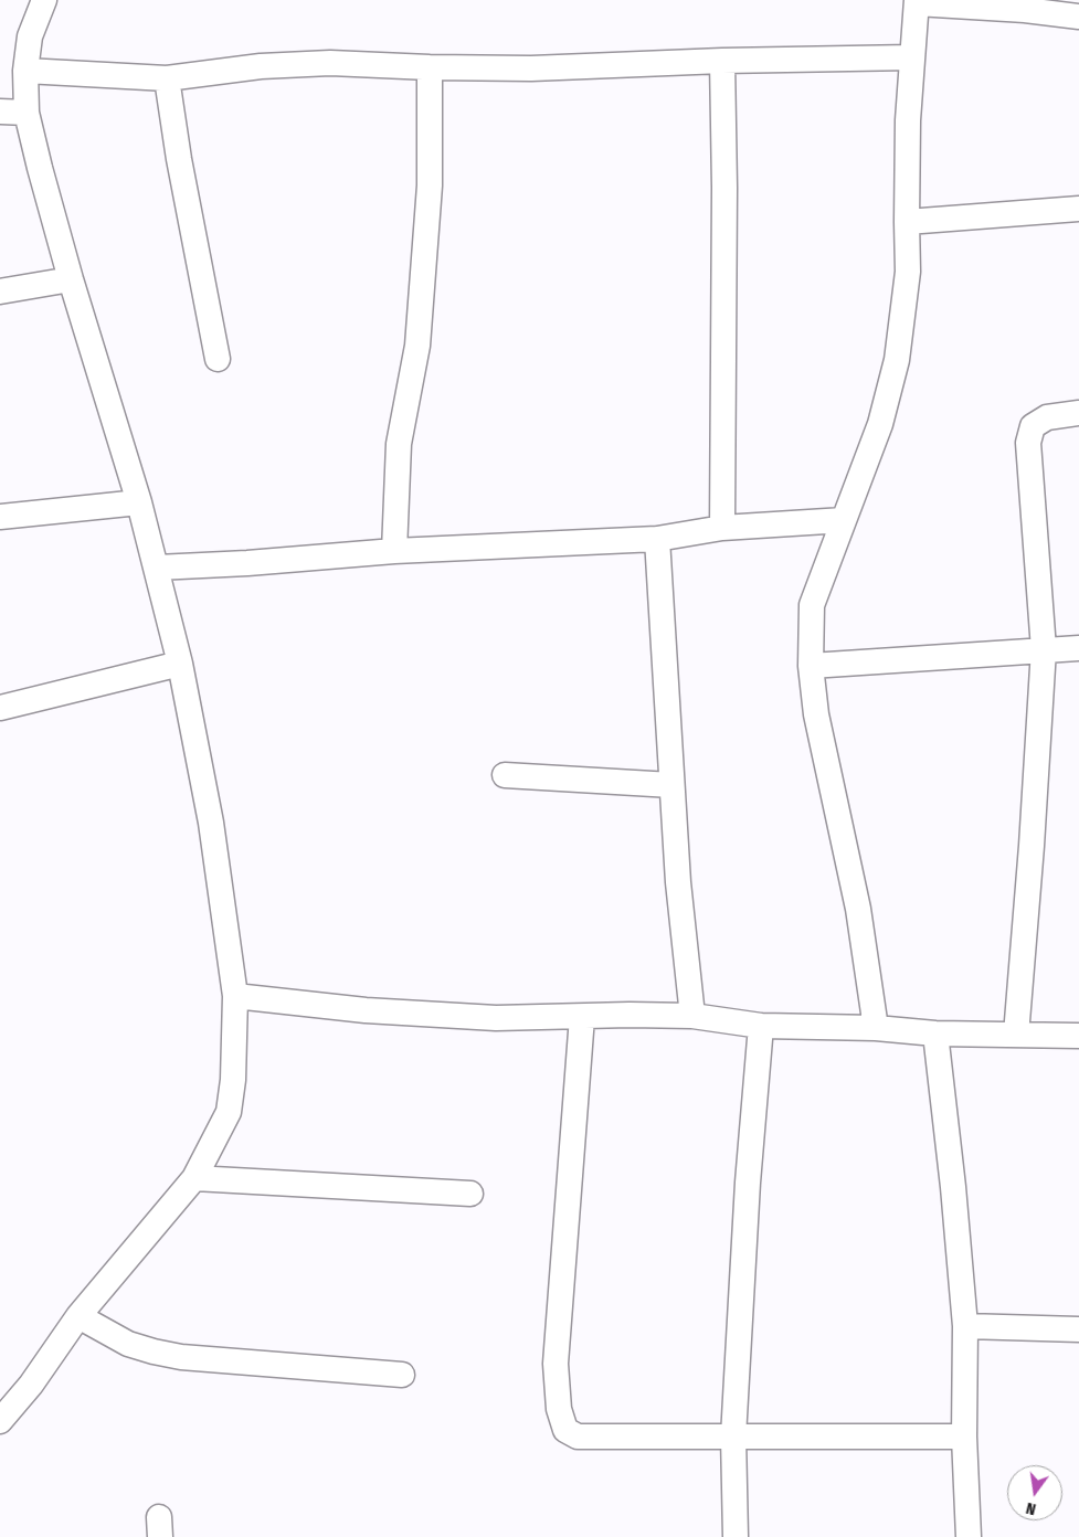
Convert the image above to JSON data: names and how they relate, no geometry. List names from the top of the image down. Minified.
{"north":"bottom"}
